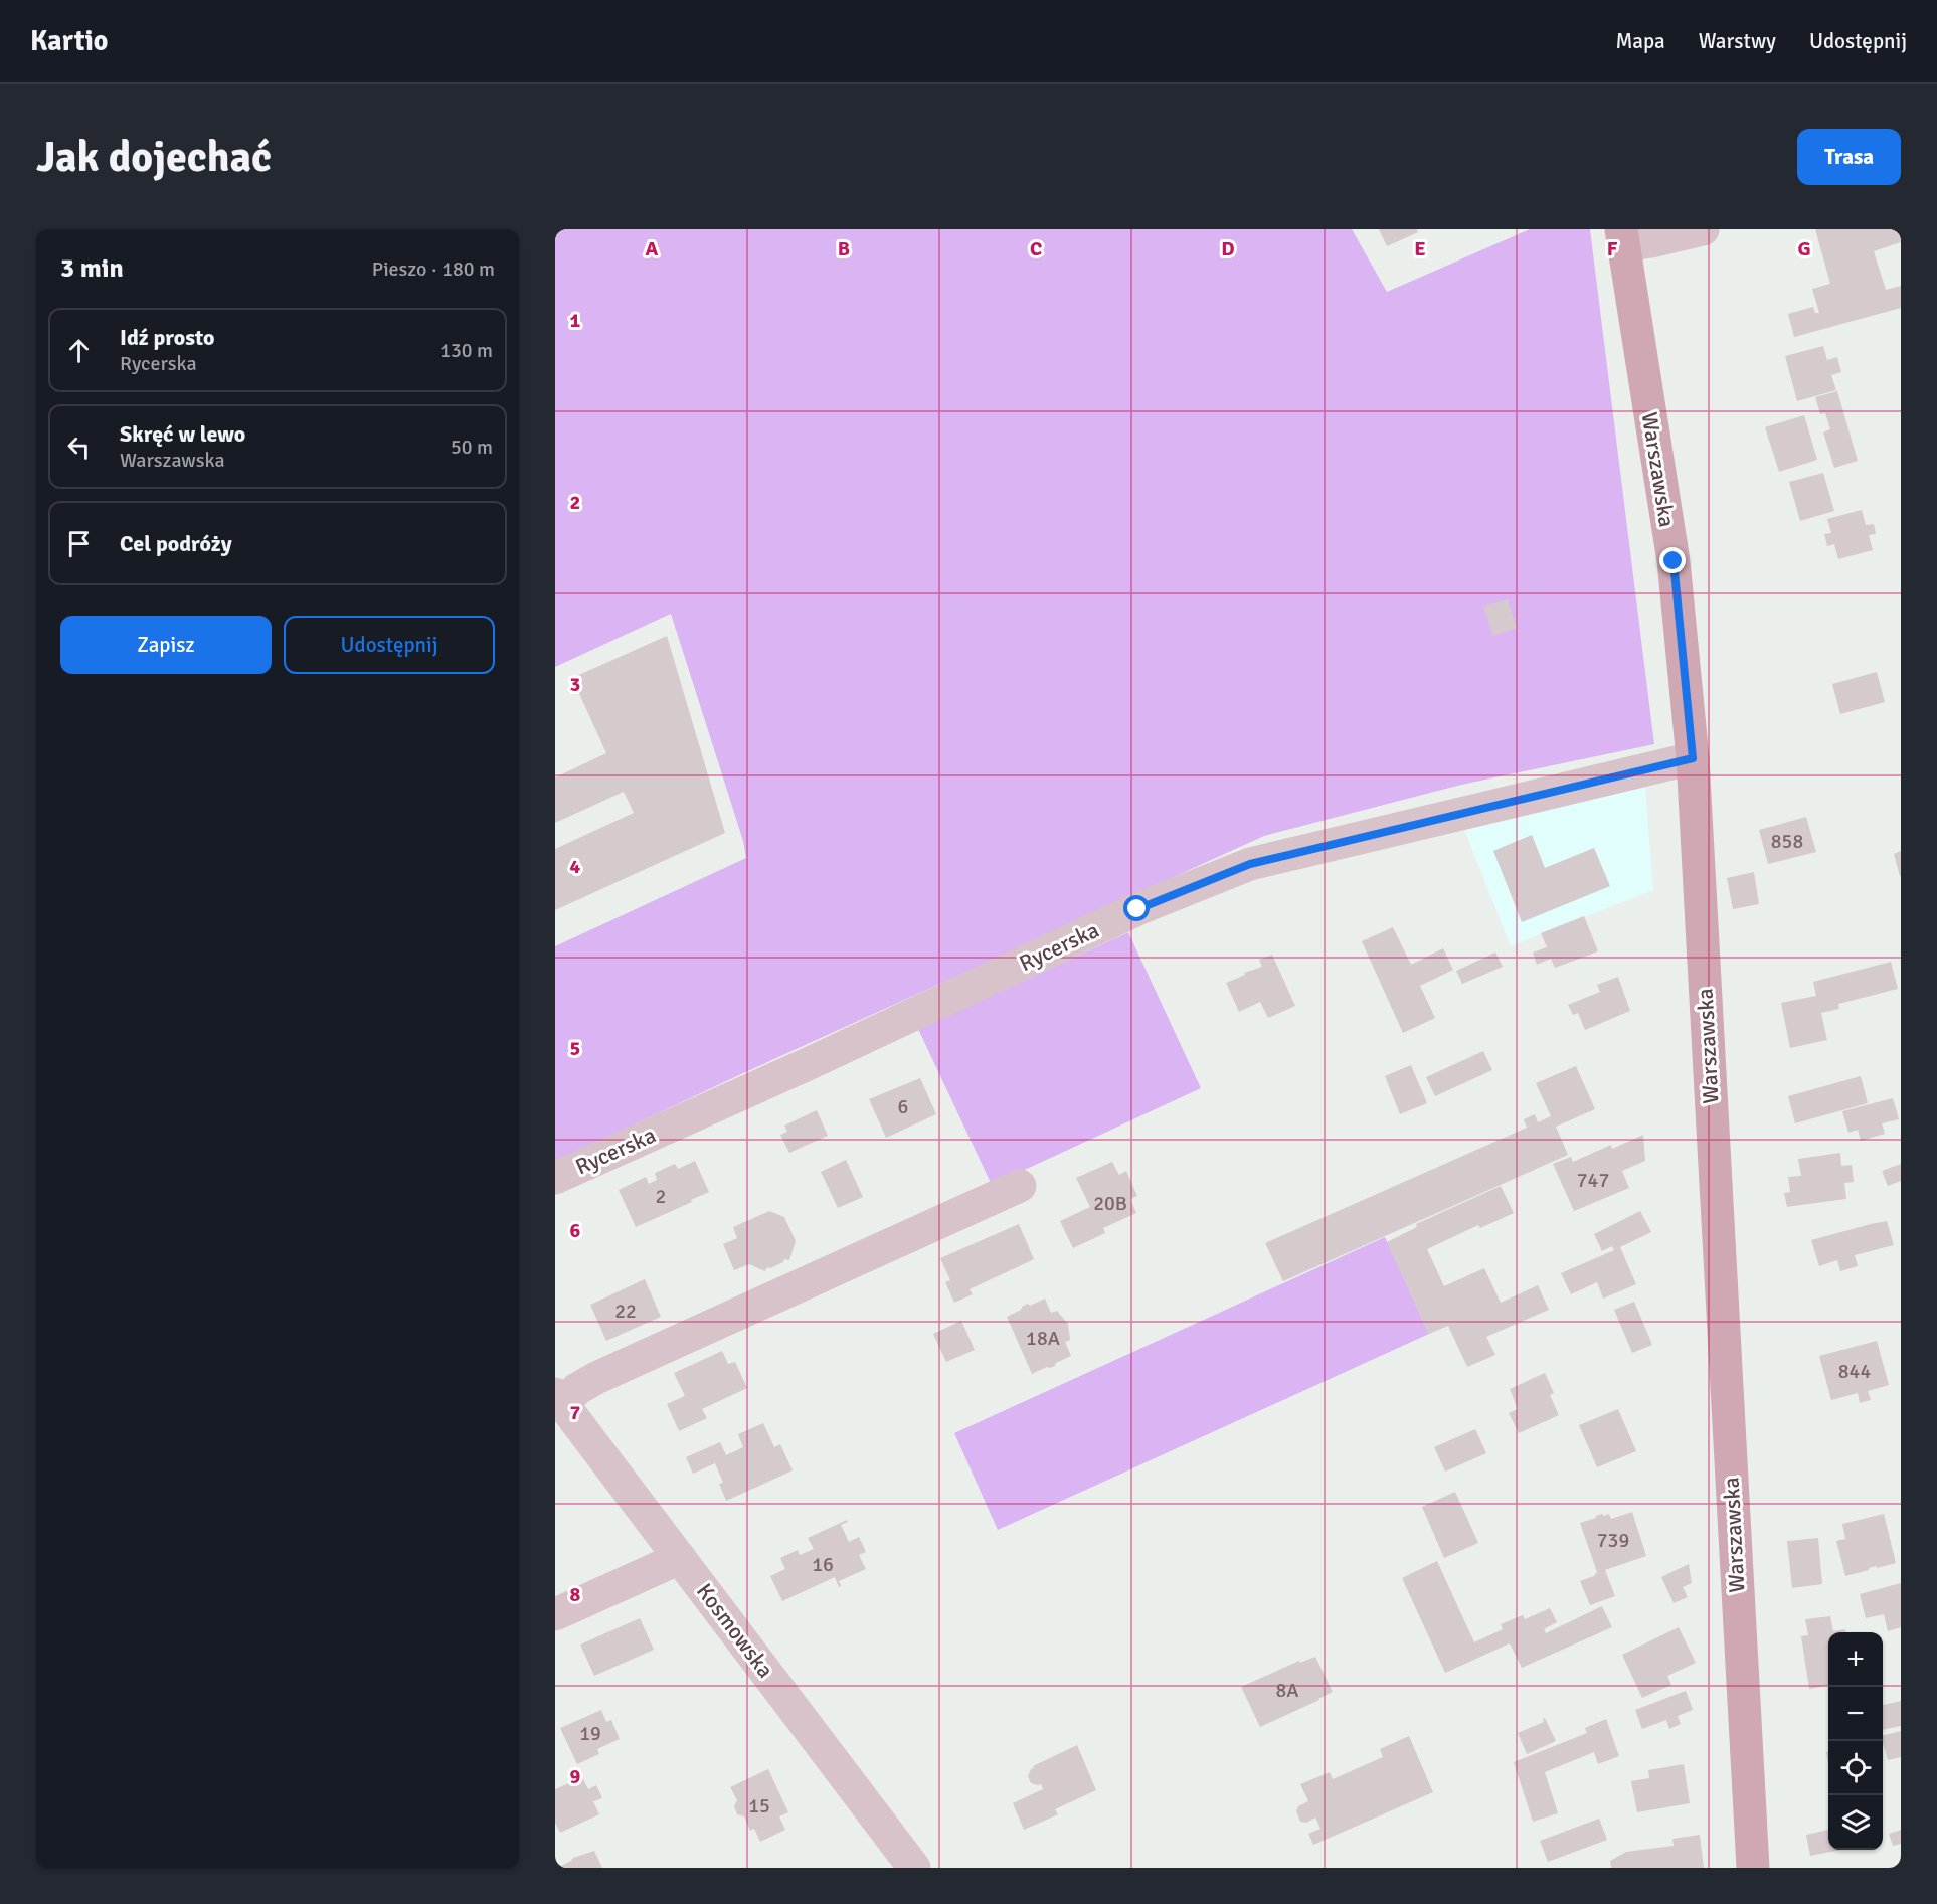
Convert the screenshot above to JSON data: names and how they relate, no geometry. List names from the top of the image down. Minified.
{"streets":{"main road":["Warszawska"],"street":["Rycerska","Kosmowska"]},"crossings":[["Warszawska","Rycerska"]],"house_numbers":["858","6","747","2","20B","22","18A","844","739","16","8A","19","15"],"page":{"header":"Kartio","nav":["Mapa","Warstwy","Udostępnij"],"buttons":["Trasa",["Zapisz","Udostępnij"]],"title":"Jak dojechać","heading":["3 min","Pieszo · 180 m"],"list":[["Idź prosto","Rycerska","130 m"],["Skręć w lewo","Warszawska","50 m"],"Cel podróży"],"map_buttons":["+","−"]},"grid":{"columns":["A","B","C","D","E","F","G"],"rows":["1","2","3","4","5","6","7","8","9"]}}
